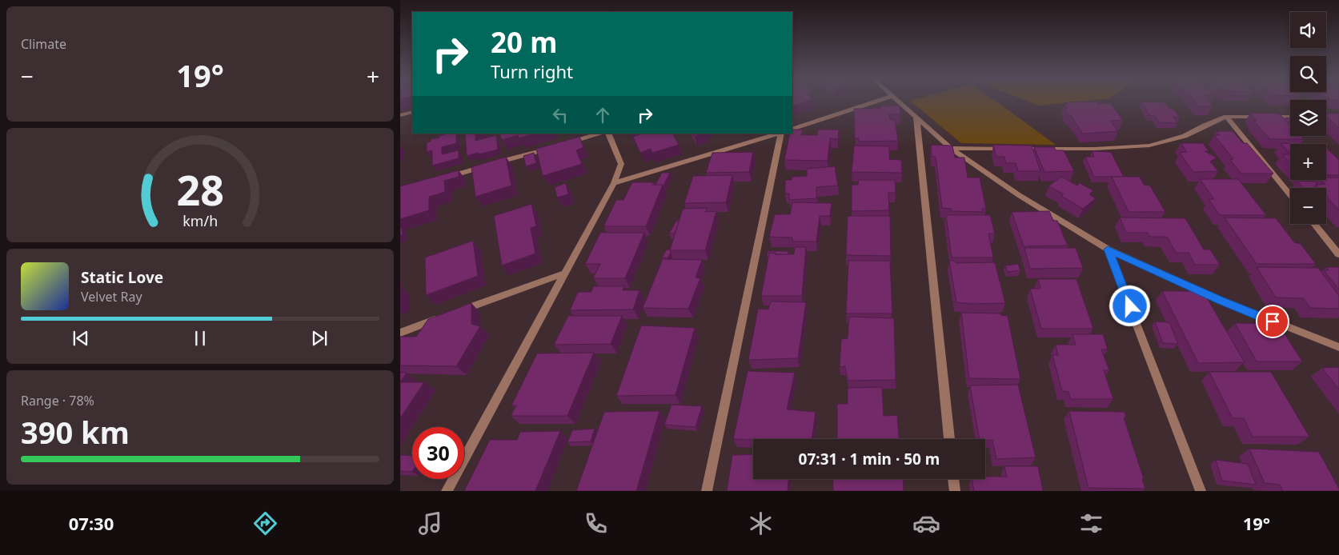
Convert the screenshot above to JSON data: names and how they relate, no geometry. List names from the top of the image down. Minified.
{"page":{"tile":["Climate",["Range · 78%","390 km"]],"map_buttons":["+","−"],"turn":["20 m","Turn right"],"heat":["−","19°","+"],"song":["Static Love","Velvet Ray"],"limit":"30","trip":"07:31 · 1 min · 50 m","tabs":["07:30","19°"],"gauge":["28","km/h"]}}
